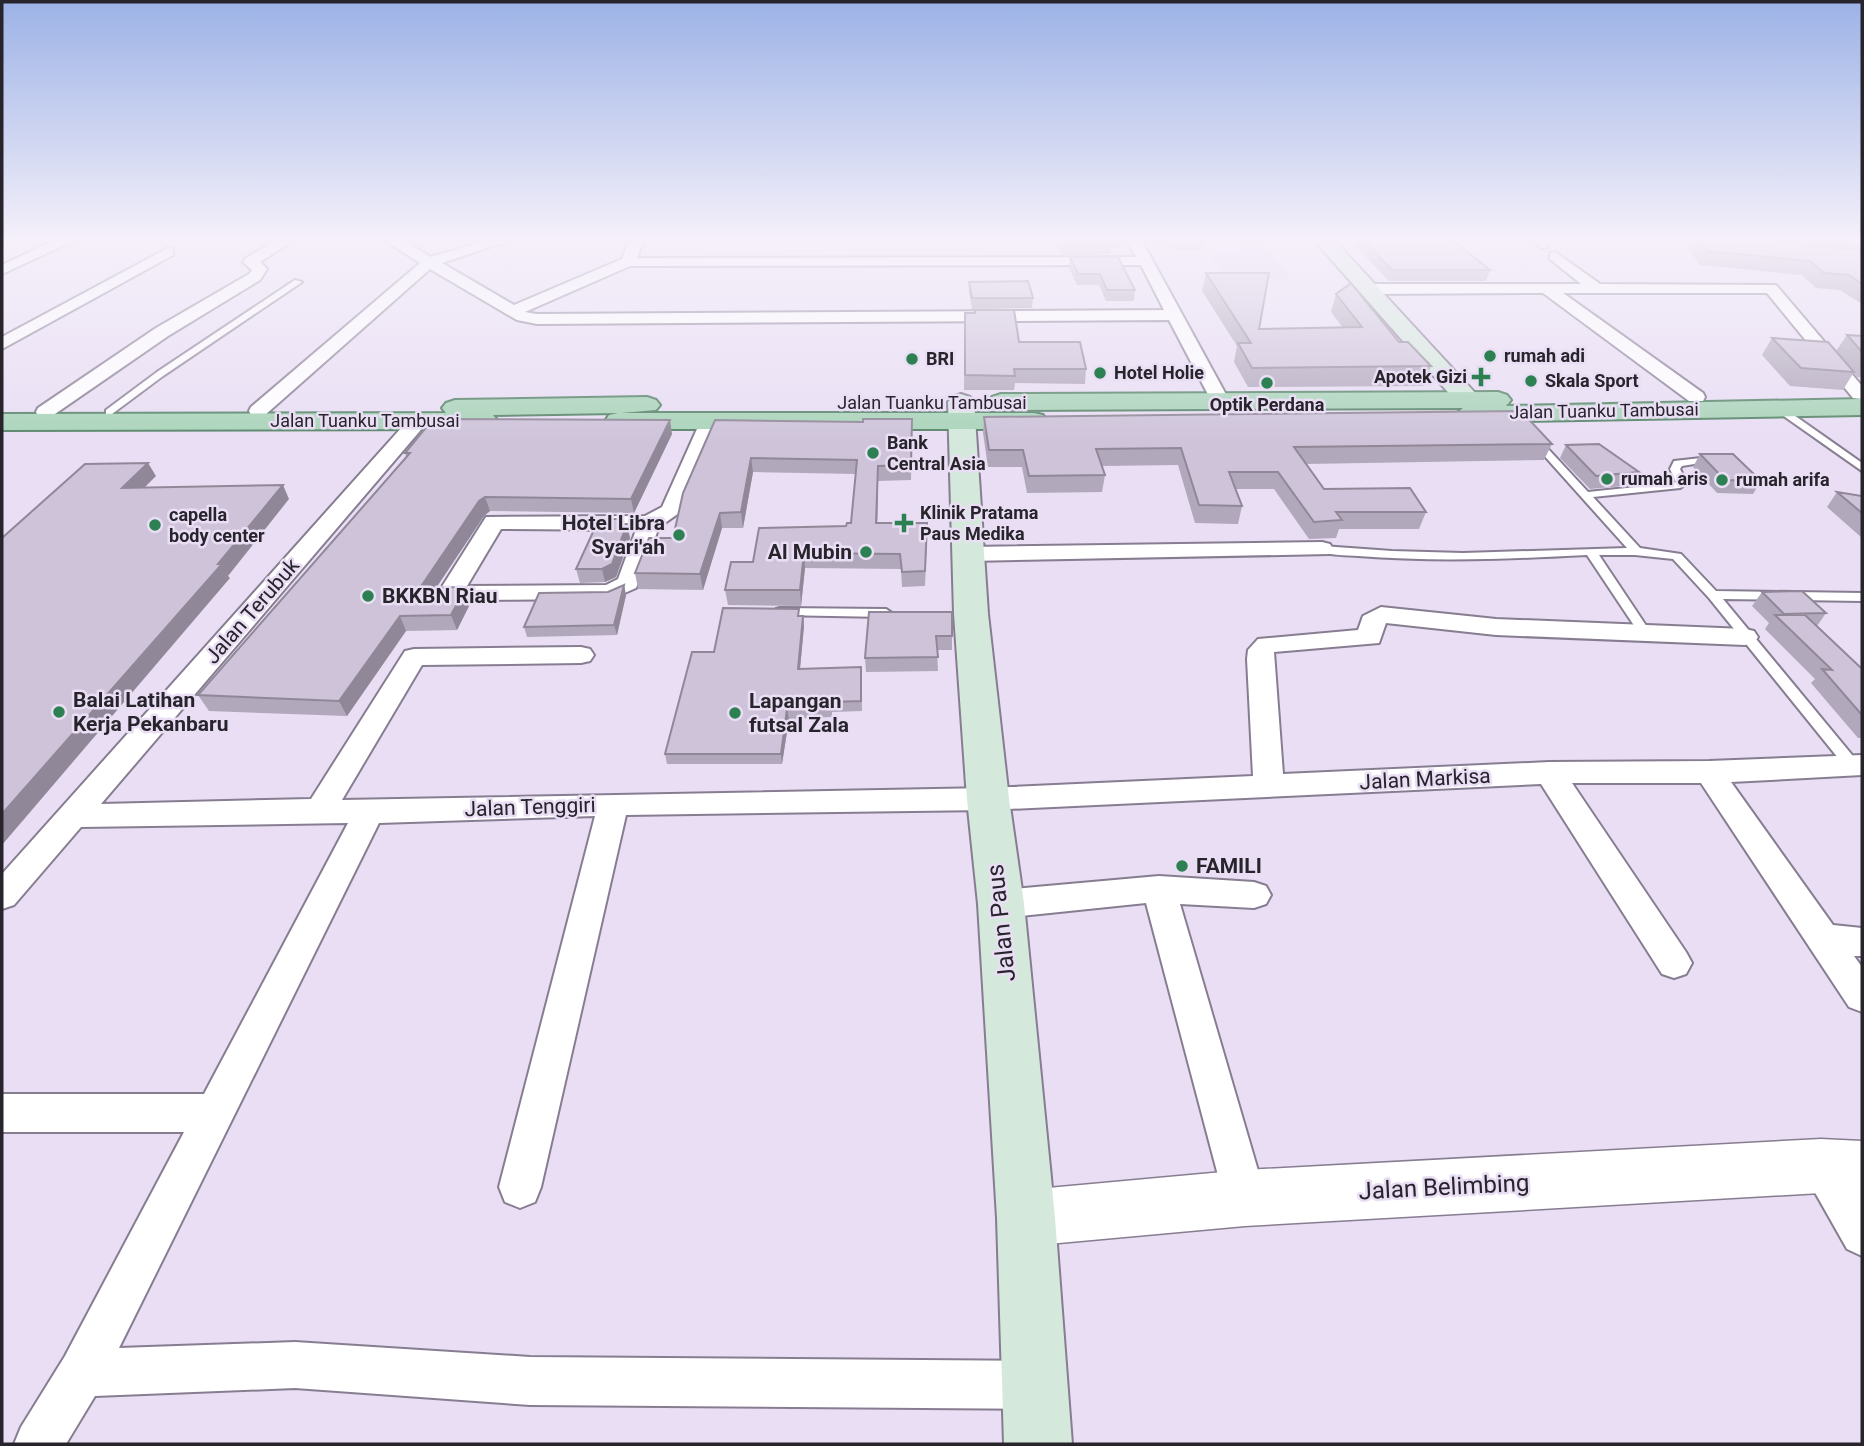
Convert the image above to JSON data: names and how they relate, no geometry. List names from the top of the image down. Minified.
{"streets":{"main road":["Jalan Tuanku Tambusai","Jalan Paus"],"street":["Jalan Terubuk","Jalan Markisa","Jalan Tenggiri","Jalan Belimbing"]},"crossings":[["Jalan Tuanku Tambusai","Jalan Terubuk"],["Jalan Tuanku Tambusai","Jalan Paus"],["Jalan Terubuk","Jalan Tenggiri"],["Jalan Markisa","Jalan Tenggiri"],["Jalan Markisa","Jalan Paus"],["Jalan Tenggiri","Jalan Paus"],["Jalan Paus","Jalan Belimbing"]],"places":{"other":["rumah adi","BRI","Hotel Holie","Skala Sport","Optik Perdana","Bank Central Asia","rumah aris","rumah arifa","capella body center","Hotel Libra Syari'ah","Al Mubin","BKKBN Riau","Balai Latihan Kerja Pekanbaru","Lapangan futsal Zala","FAMILI"],"health":["Apotek Gizi","Klinik Pratama Paus Medika"]}}
